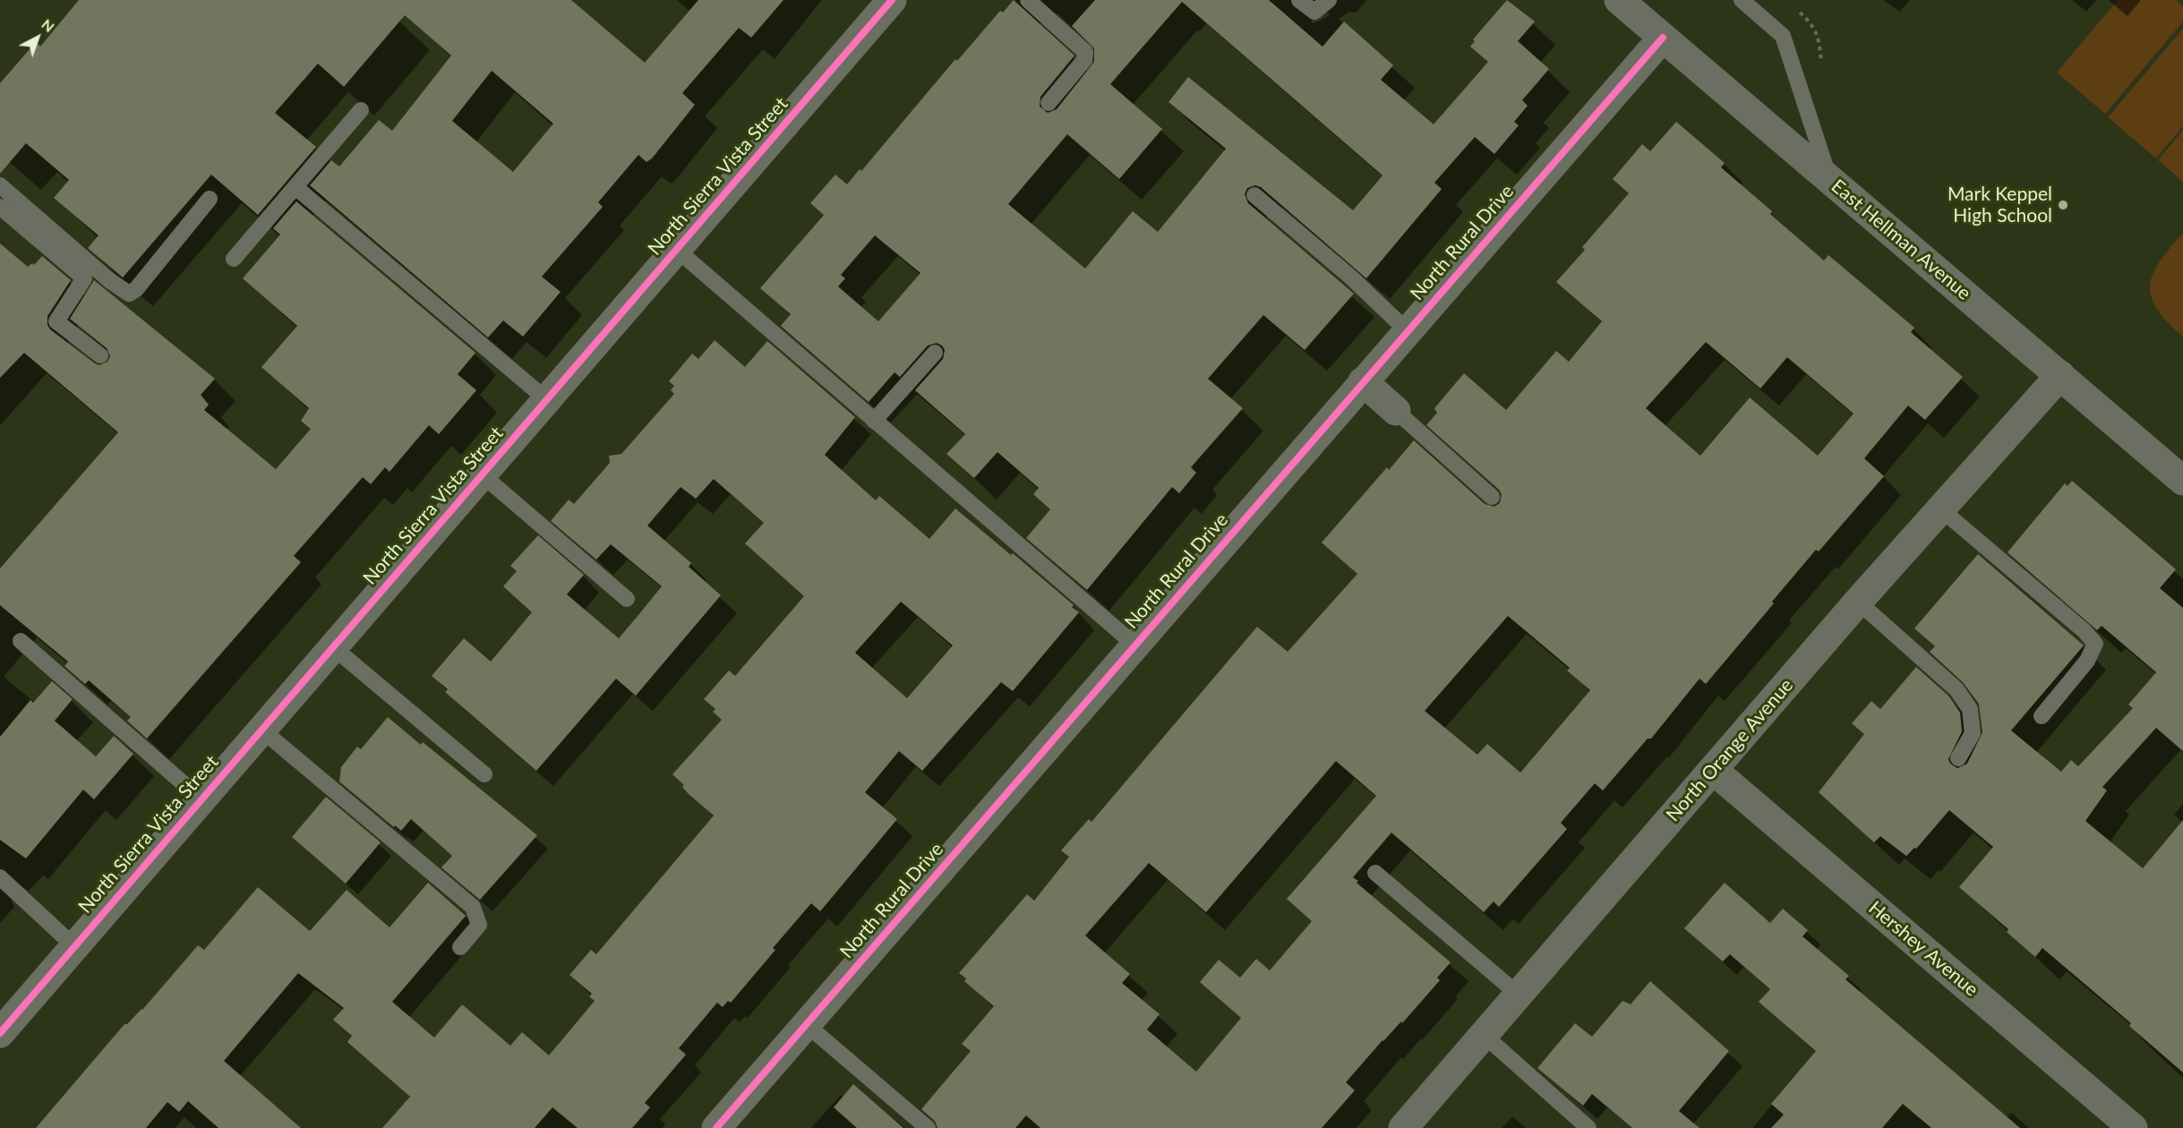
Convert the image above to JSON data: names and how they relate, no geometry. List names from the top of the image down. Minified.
{"streets":{"street":["North Sierra Vista Street","East Hellman Avenue","North Rural Drive","North Orange Avenue","Hershey Avenue"]},"crossings":[["East Hellman Avenue","North Rural Drive"],["East Hellman Avenue","North Orange Avenue"],["North Orange Avenue","Hershey Avenue"]],"places":["Mark Keppel High School"],"north":"top right"}
